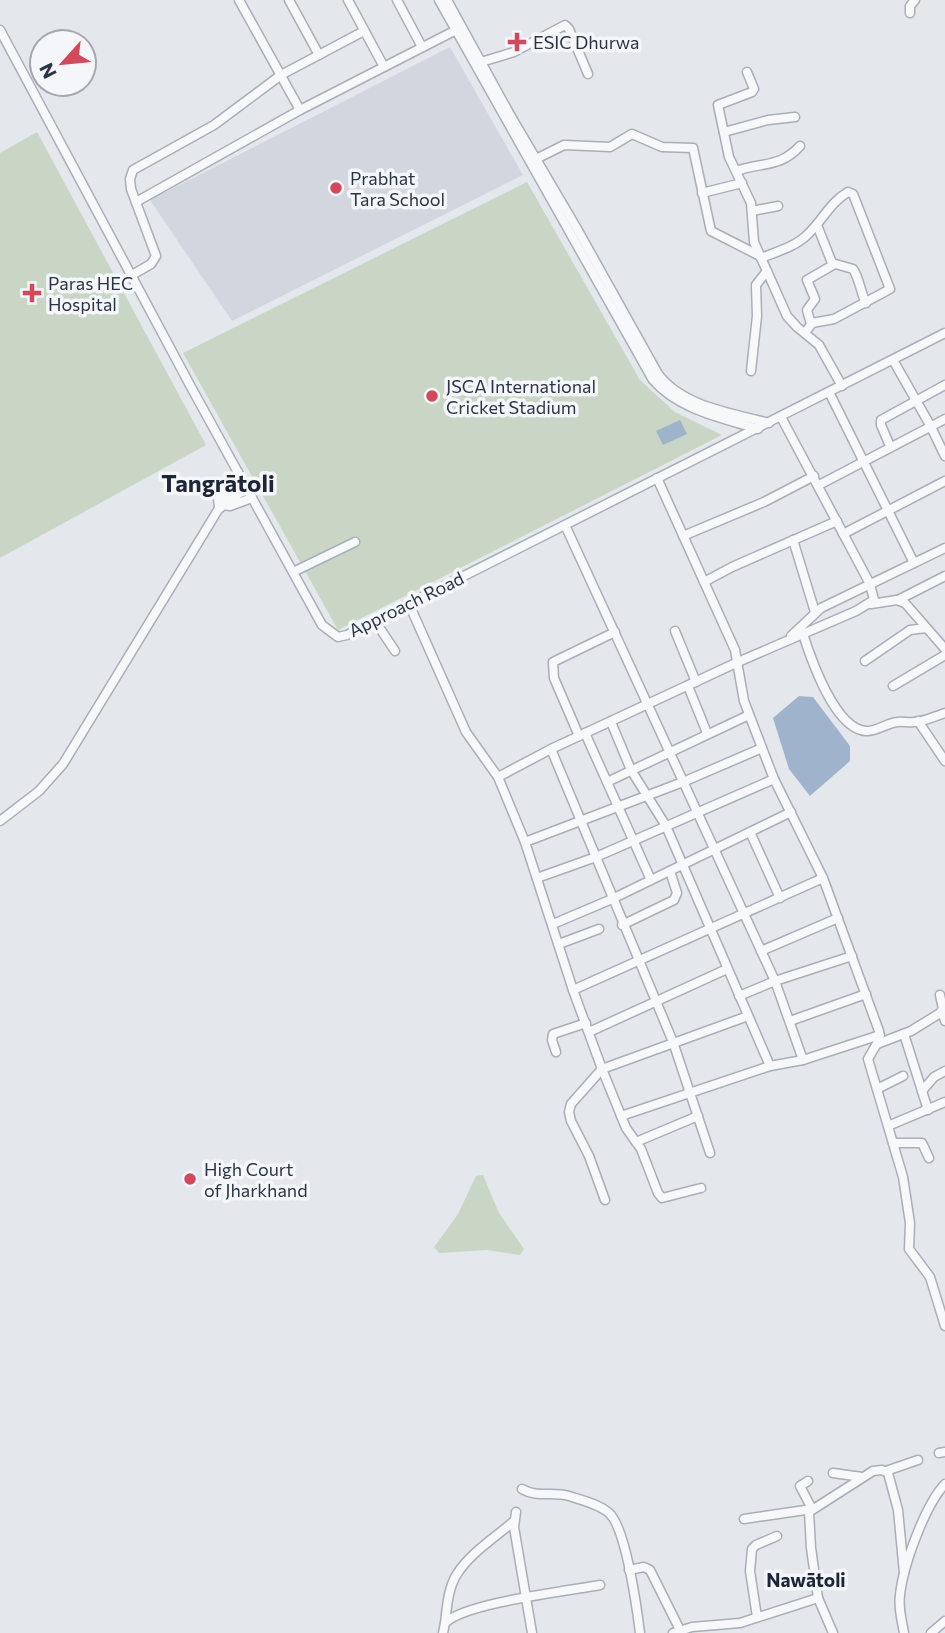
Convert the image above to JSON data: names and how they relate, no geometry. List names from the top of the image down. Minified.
{"streets":{"street":["Approach Road"]},"districts":["Tangrātoli","Nawātoli"],"places":{"health":["ESIC Dhurwa","Paras HEC Hospital"],"other":["Prabhat Tara School","JSCA International Cricket Stadium","High Court of Jharkhand"]},"north":"bottom left"}
